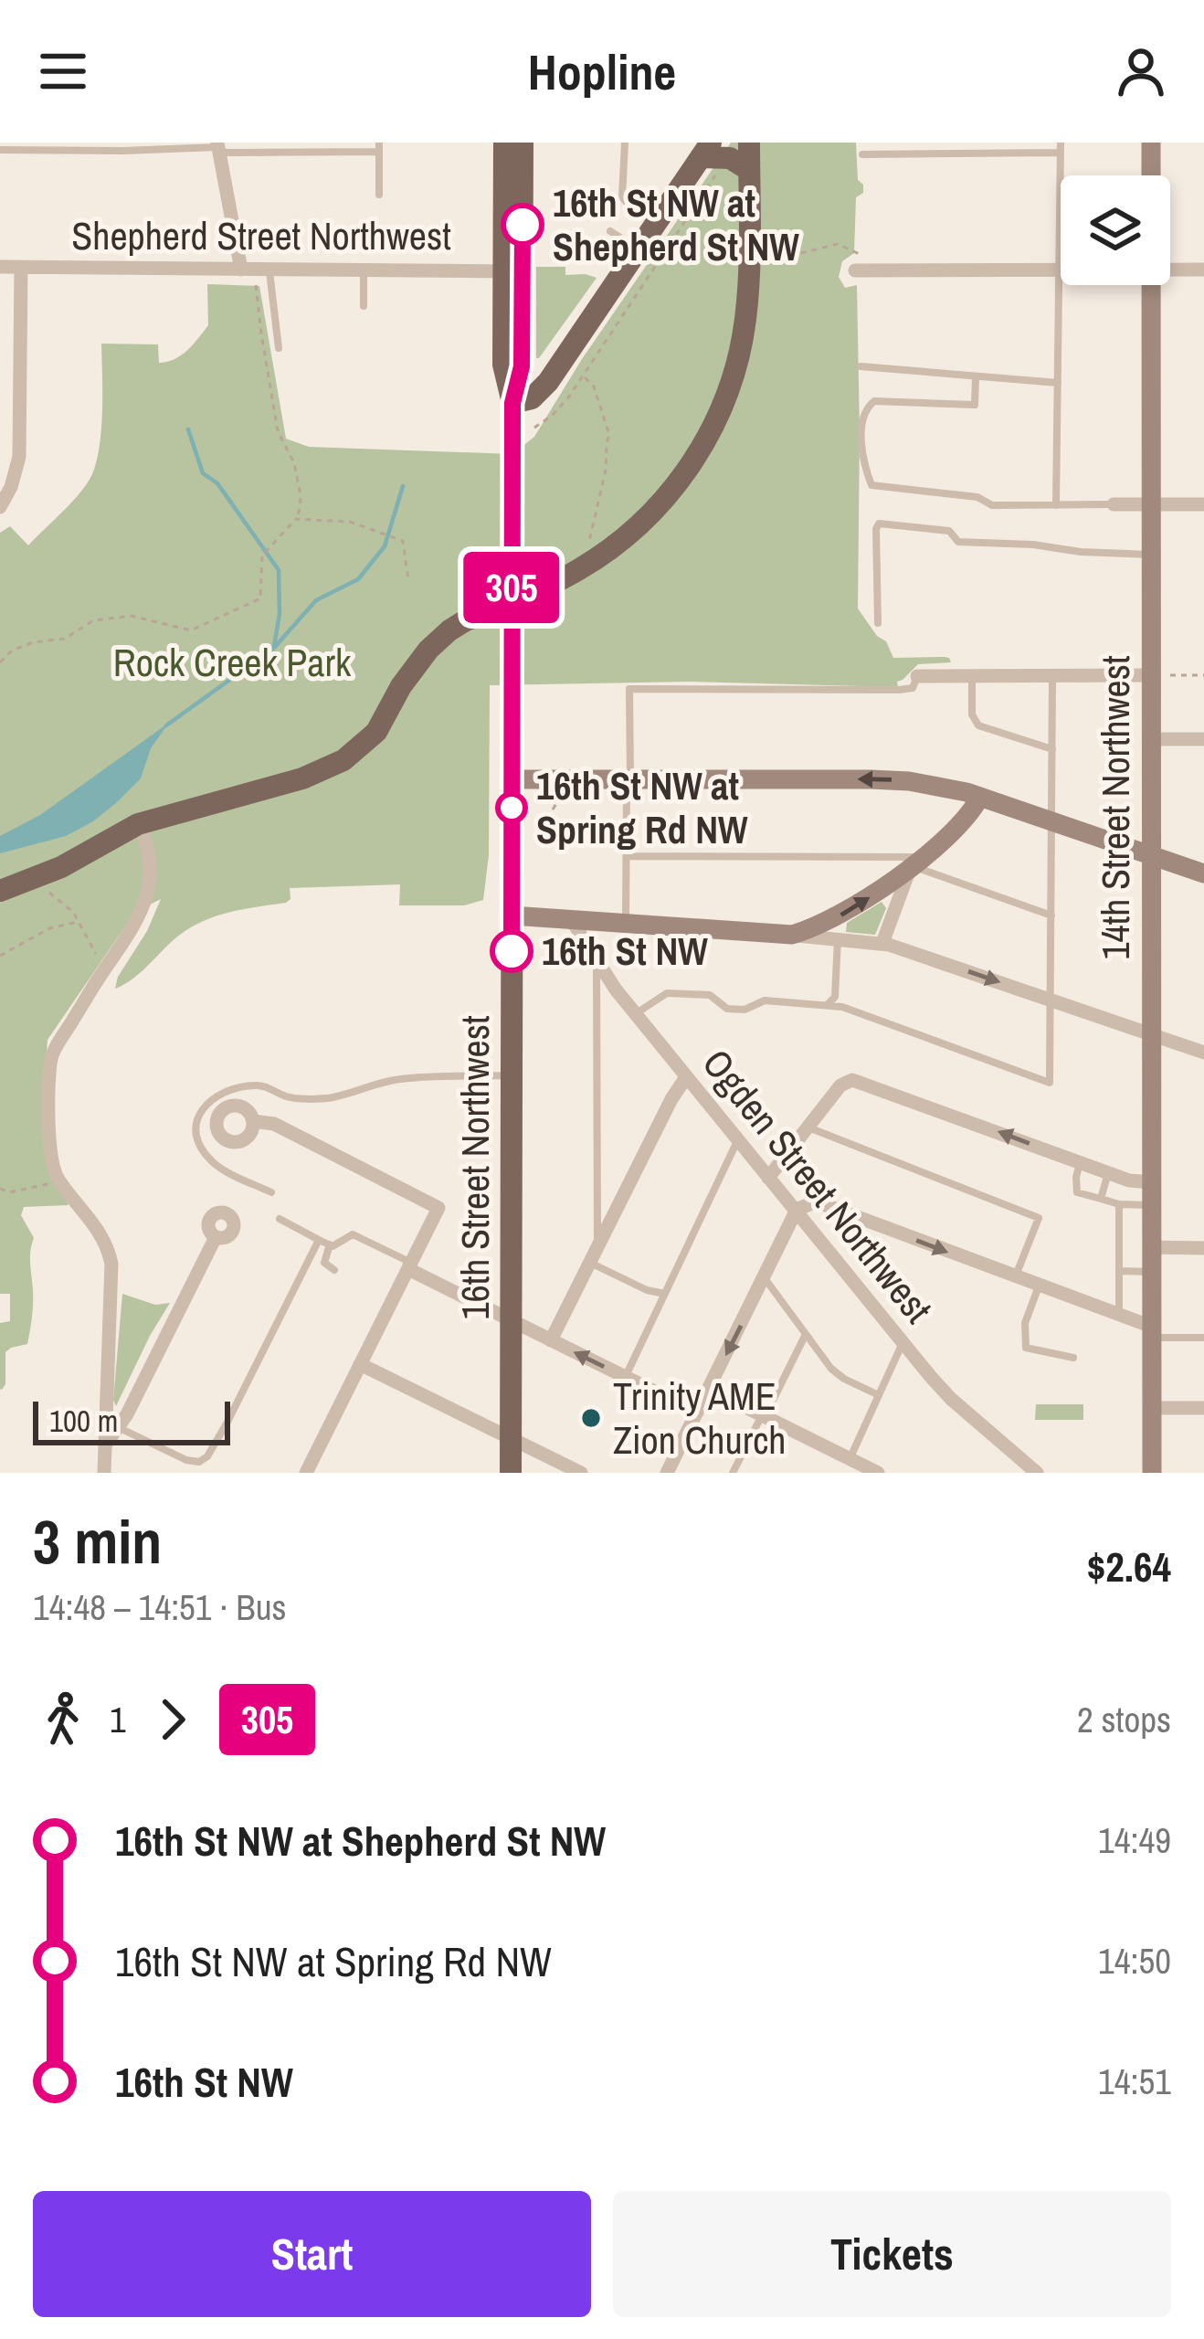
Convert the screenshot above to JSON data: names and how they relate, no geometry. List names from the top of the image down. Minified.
{"streets":{"main road":["14th Street Northwest","16th Street Northwest"],"street":["Shepherd Street Northwest","Ogden Street Northwest"]},"crossings":[["Shepherd Street Northwest","16th Street Northwest"]],"parks":["Rock Creek Park"],"places":["16th St NW at Shepherd St NW","16th St NW at Spring Rd NW","16th St NW","Trinity AME Zion Church"],"lines":["bus line 305"],"scale_bar":"100 m","page":{"header":"Hopline","on_map":"305","scale":"100 m","heading":["3 min","14:48 – 14:51 · Bus","$2.64"],"legs":["1","305","2 stops"],"list":[{"name":"16th St NW at Shepherd St NW","value":"14:49"},{"name":"16th St NW at Spring Rd NW","value":"14:50"},{"name":"16th St NW","value":"14:51"}],"buttons":["Start","Tickets"]}}
